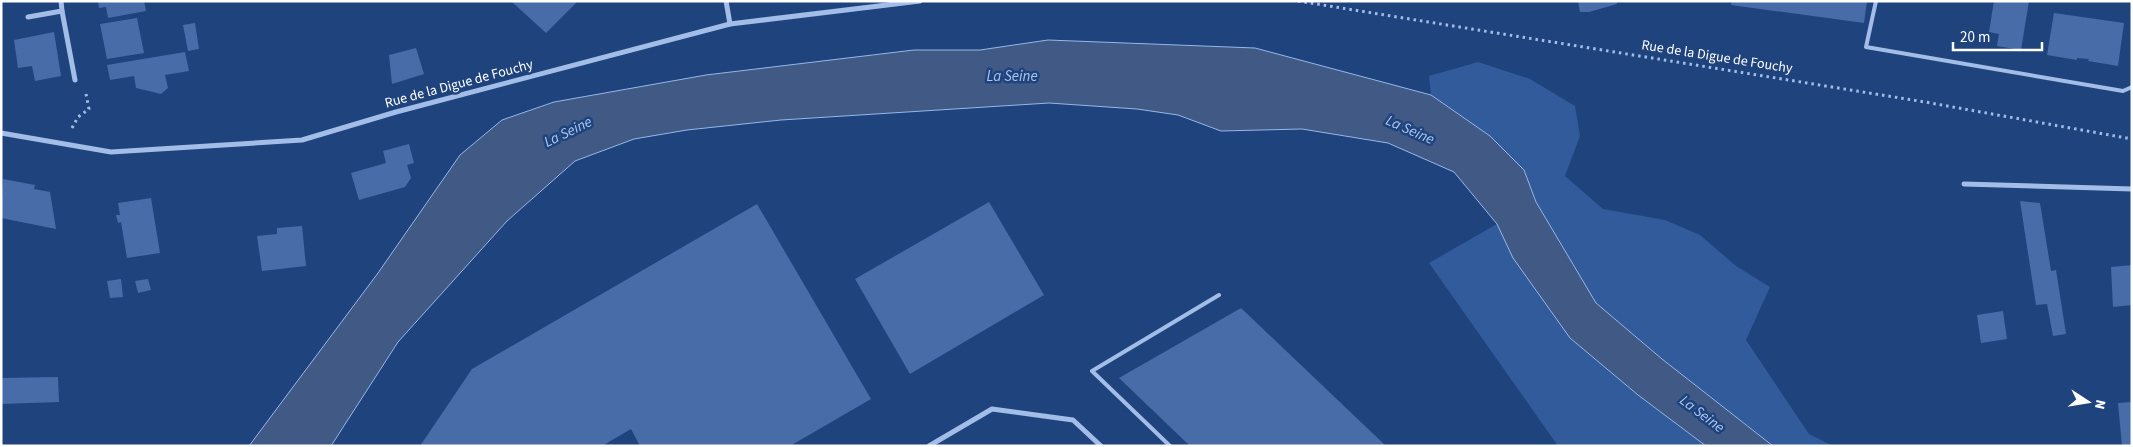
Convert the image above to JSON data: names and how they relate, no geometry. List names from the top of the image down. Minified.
{"streets":{"street":["Rue de la Digue de Fouchy"]},"water":["La Seine"],"scale_bar":"20 m","north":"right"}
